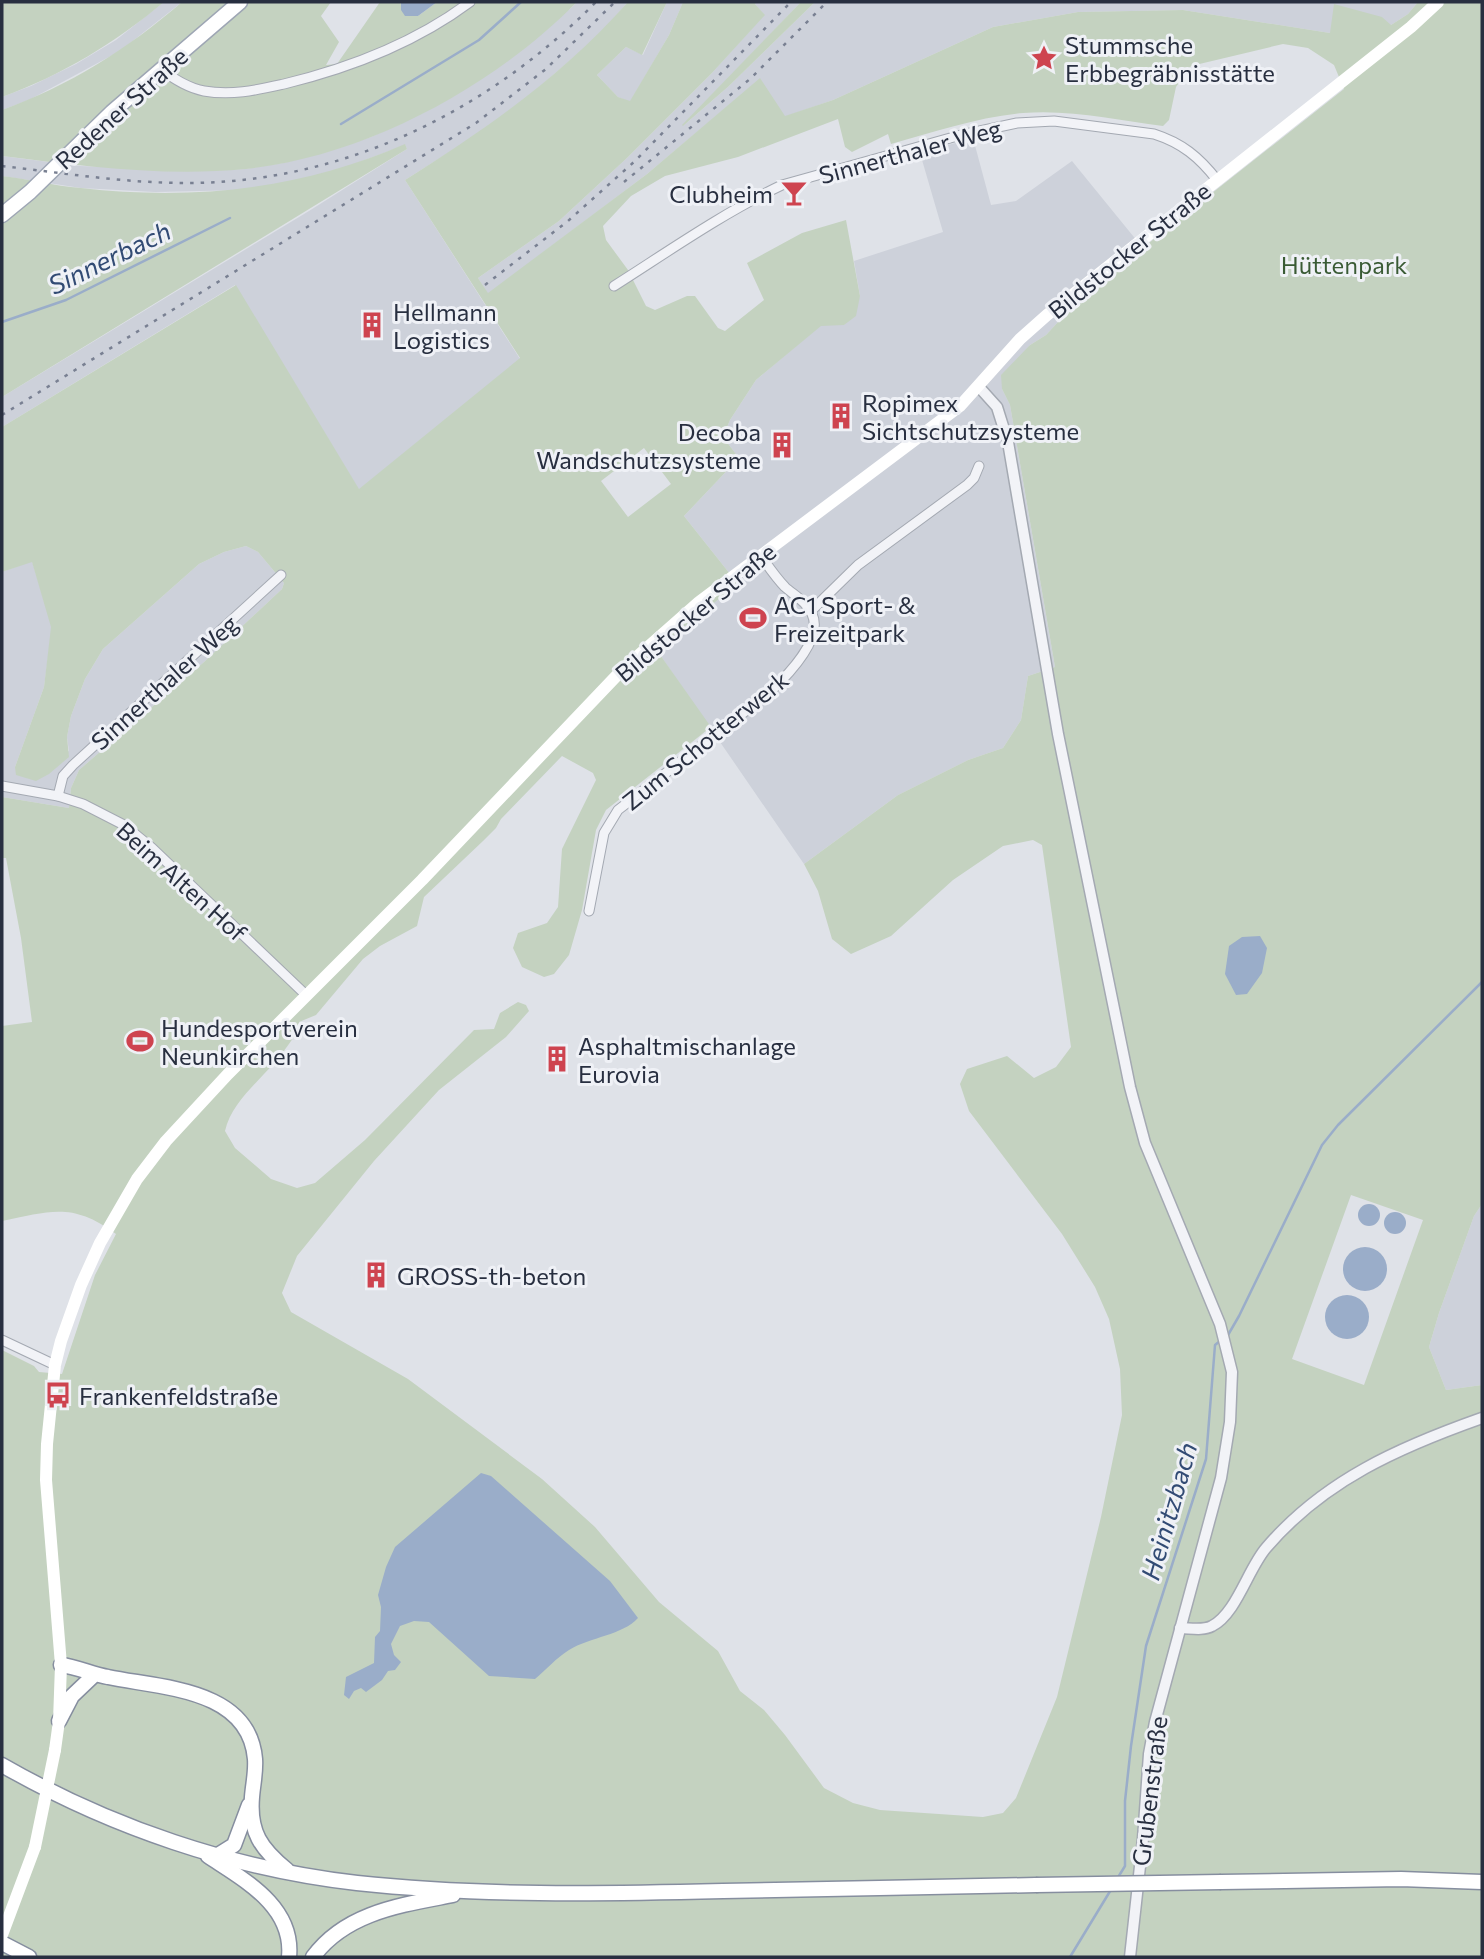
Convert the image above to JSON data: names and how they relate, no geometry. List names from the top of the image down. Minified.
{"streets":{"main road":["Redener Straße","Bildstocker Straße"],"street":["Sinnerthaler Weg","Zum Schotterwerk","Beim Alten Hof","Grubenstraße"]},"crossings":[["Sinnerthaler Weg","Bildstocker Straße"],["Sinnerthaler Weg","Beim Alten Hof"],["Bildstocker Straße","Beim Alten Hof"],["Bildstocker Straße","Grubenstraße"]],"water":["Sinnerbach","Heinitzbach"],"parks":["Hüttenpark"],"places":{"place":["Stummsche Erbbegräbnisstätte"],"bar":["Clubheim"],"building":["Hellmann Logistics","Ropimex Sichtschutzsysteme","Decoba Wandschutzsysteme","Asphaltmischanlage Eurovia","GROSS-th-beton"],"sports":["AC1 Sport- & Freizeitpark","Hundesportverein Neunkirchen"],"bus stop":["Frankenfeldstraße"]}}
